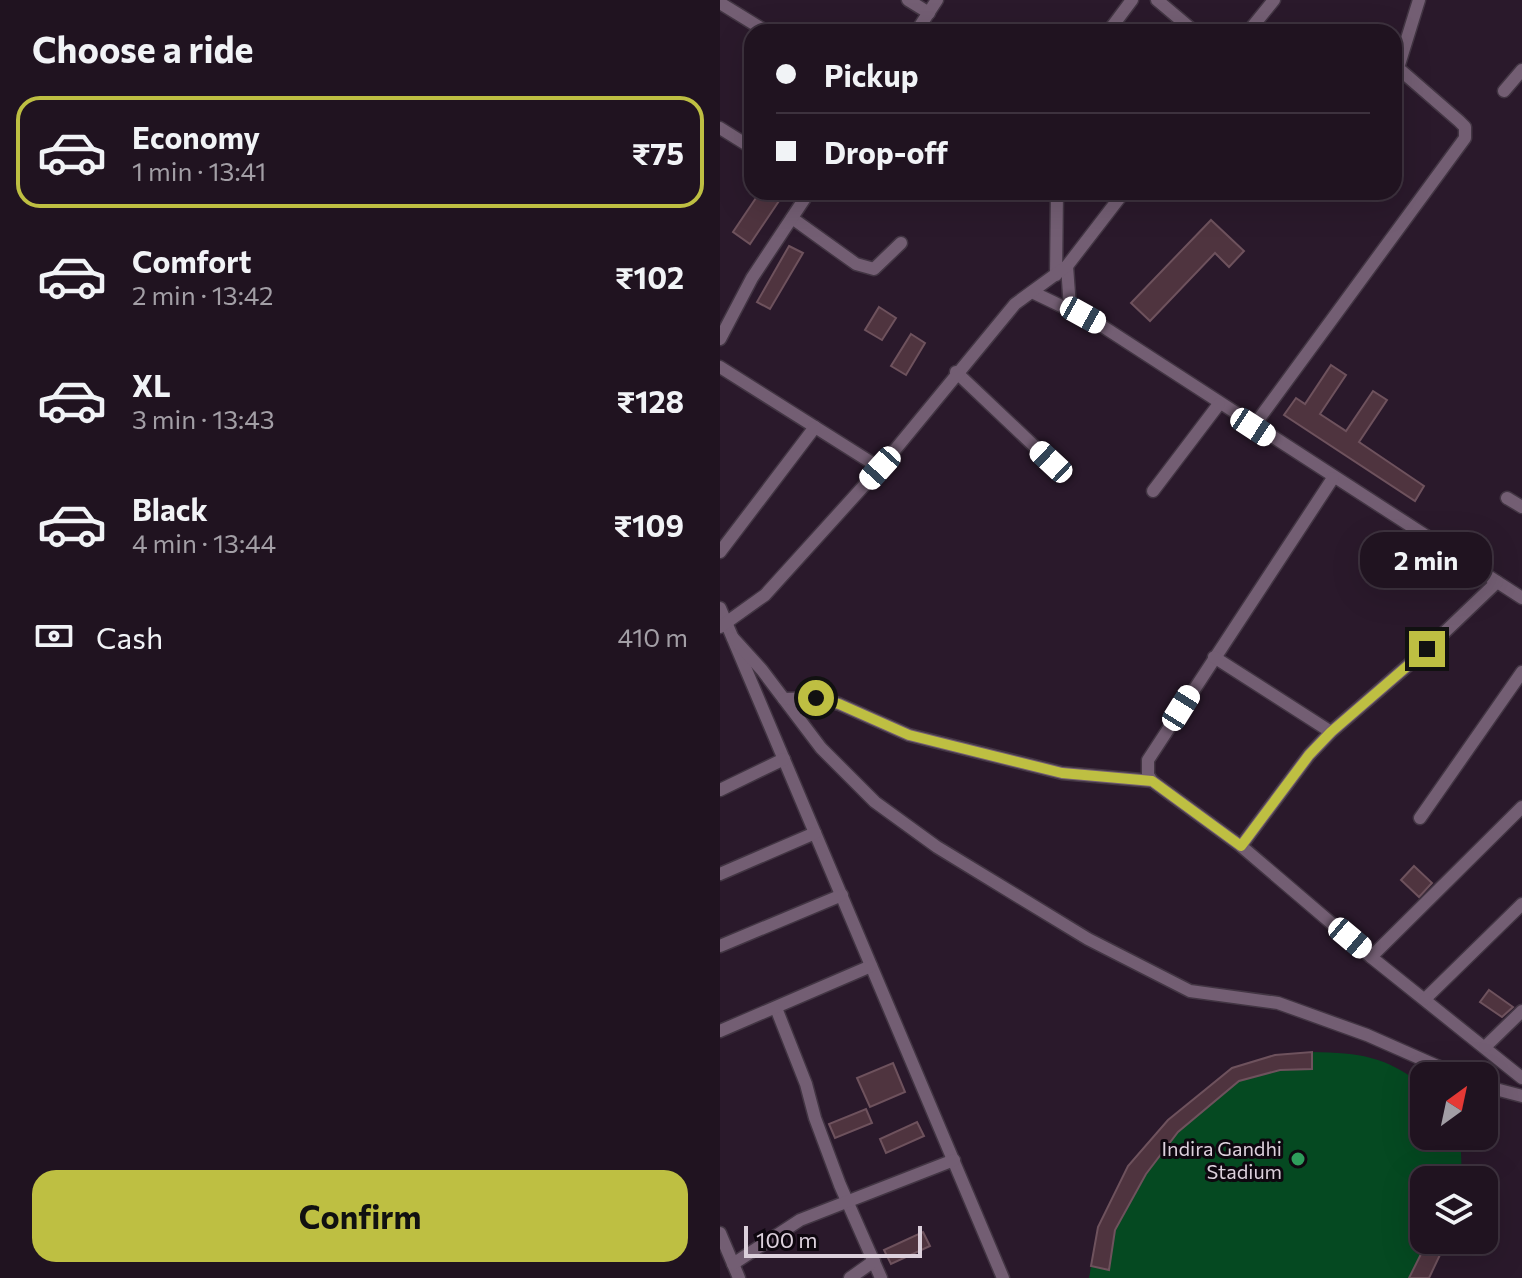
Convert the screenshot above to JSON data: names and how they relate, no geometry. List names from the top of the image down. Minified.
{"places":["Indira Gandhi Stadium"],"scale_bar":"100 m","north":"top right","page":{"heading":"Choose a ride","banner":["Pickup","Drop-off"],"list":[{"name":"Economy","note":"1 min · 13:41","value":"₹75"},{"name":"Comfort","note":"2 min · 13:42","value":"₹102"},{"name":"XL","note":"3 min · 13:43","value":"₹128"},{"name":"Black","note":"4 min · 13:44","value":"₹109"}],"bubble":"2 min","pay":["Cash","410 m"],"buttons":"Confirm","scale":"100 m"}}
